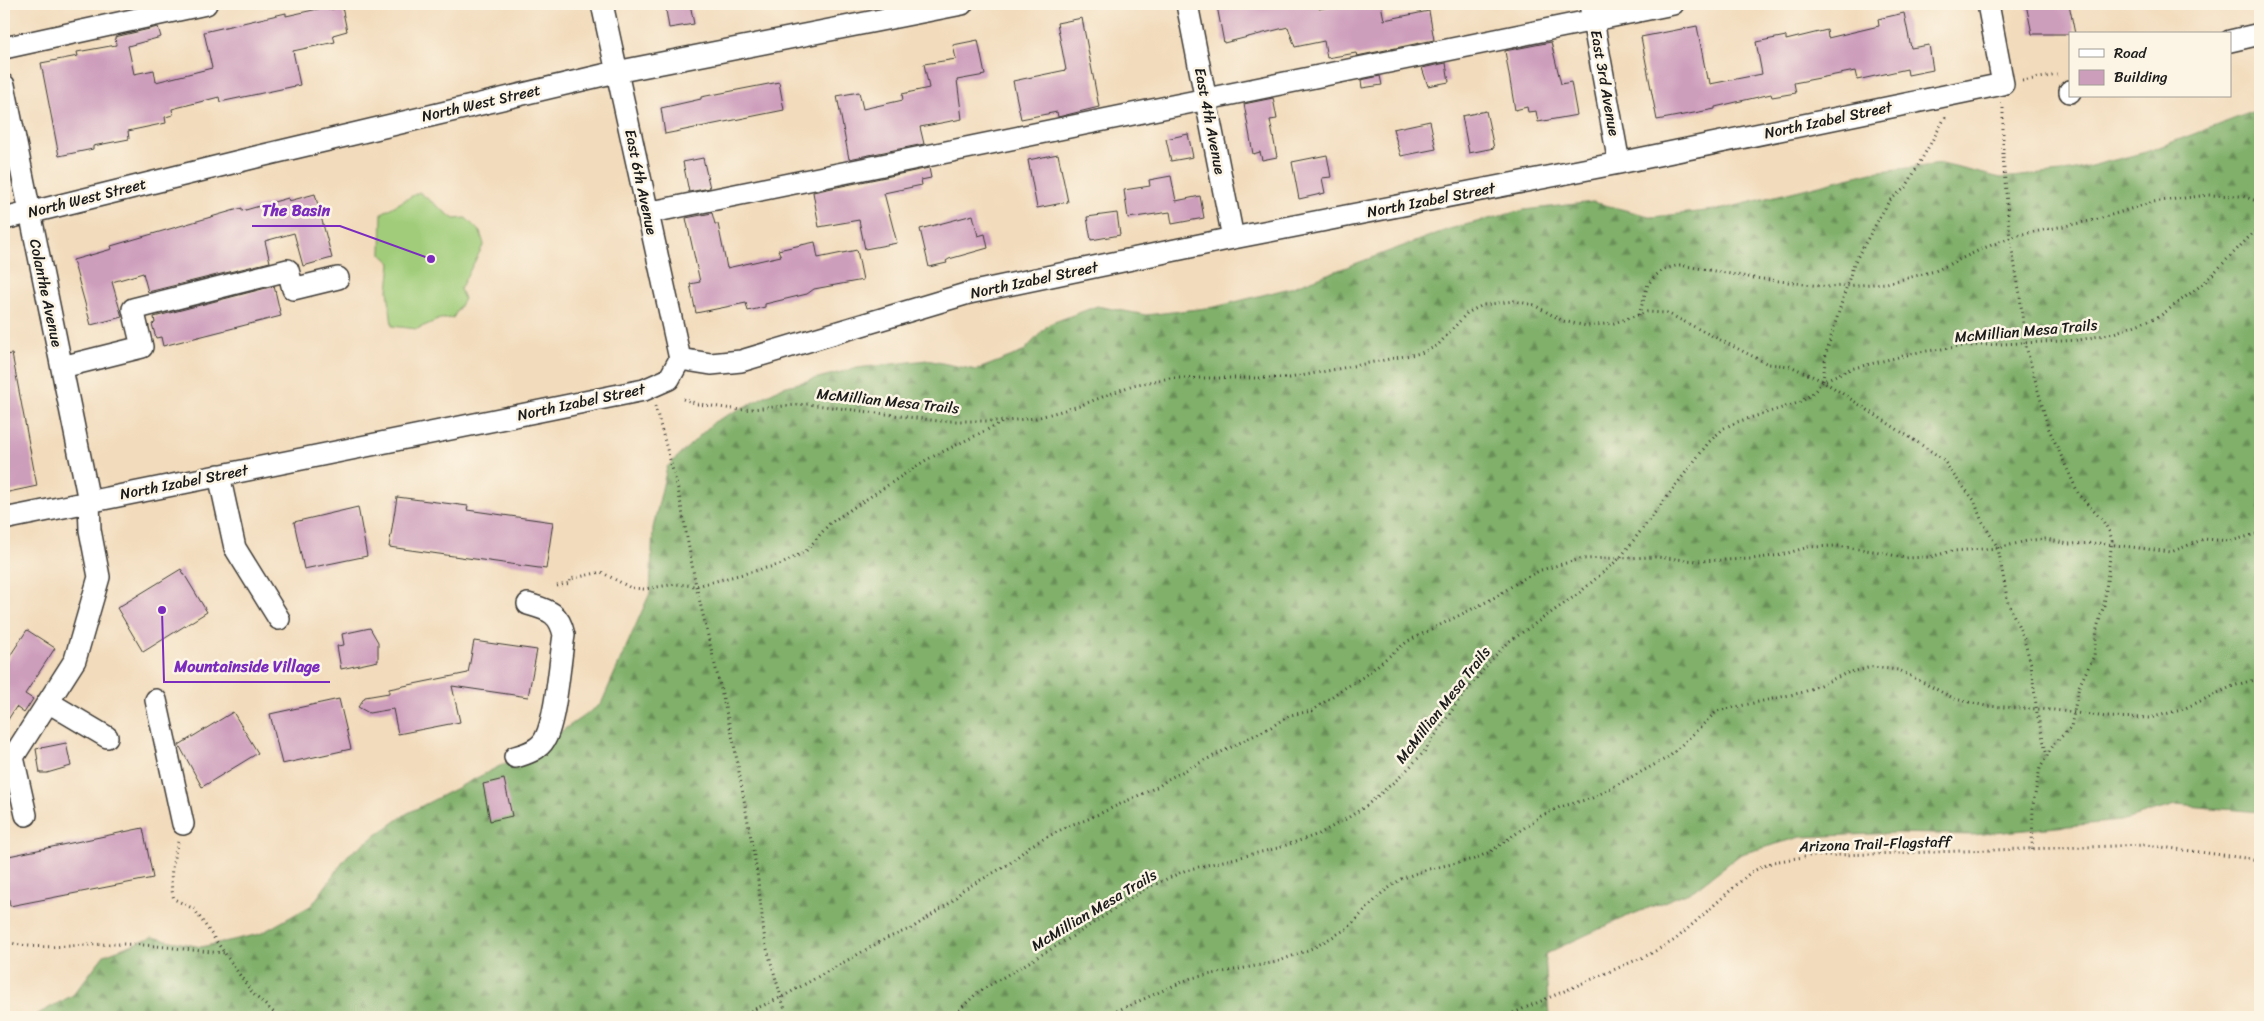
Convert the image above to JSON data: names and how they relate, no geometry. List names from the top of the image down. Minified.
{"streets":{"street":["East 3rd Avenue","North West Street","North Izabel Street","East 4th Avenue","East 6th Avenue","Colanthe Avenue"],"path":["McMillian Mesa Trails","Arizona Trail-Flagstaff"]},"crossings":[["East 3rd Avenue","North Izabel Street"],["North West Street","East 6th Avenue"],["North West Street","Colanthe Avenue"],["North Izabel Street","East 4th Avenue"],["North Izabel Street","East 6th Avenue"],["North Izabel Street","Colanthe Avenue"]],"places":["The Basin","Mountainside Village"],"legend":["Road","Building"]}
